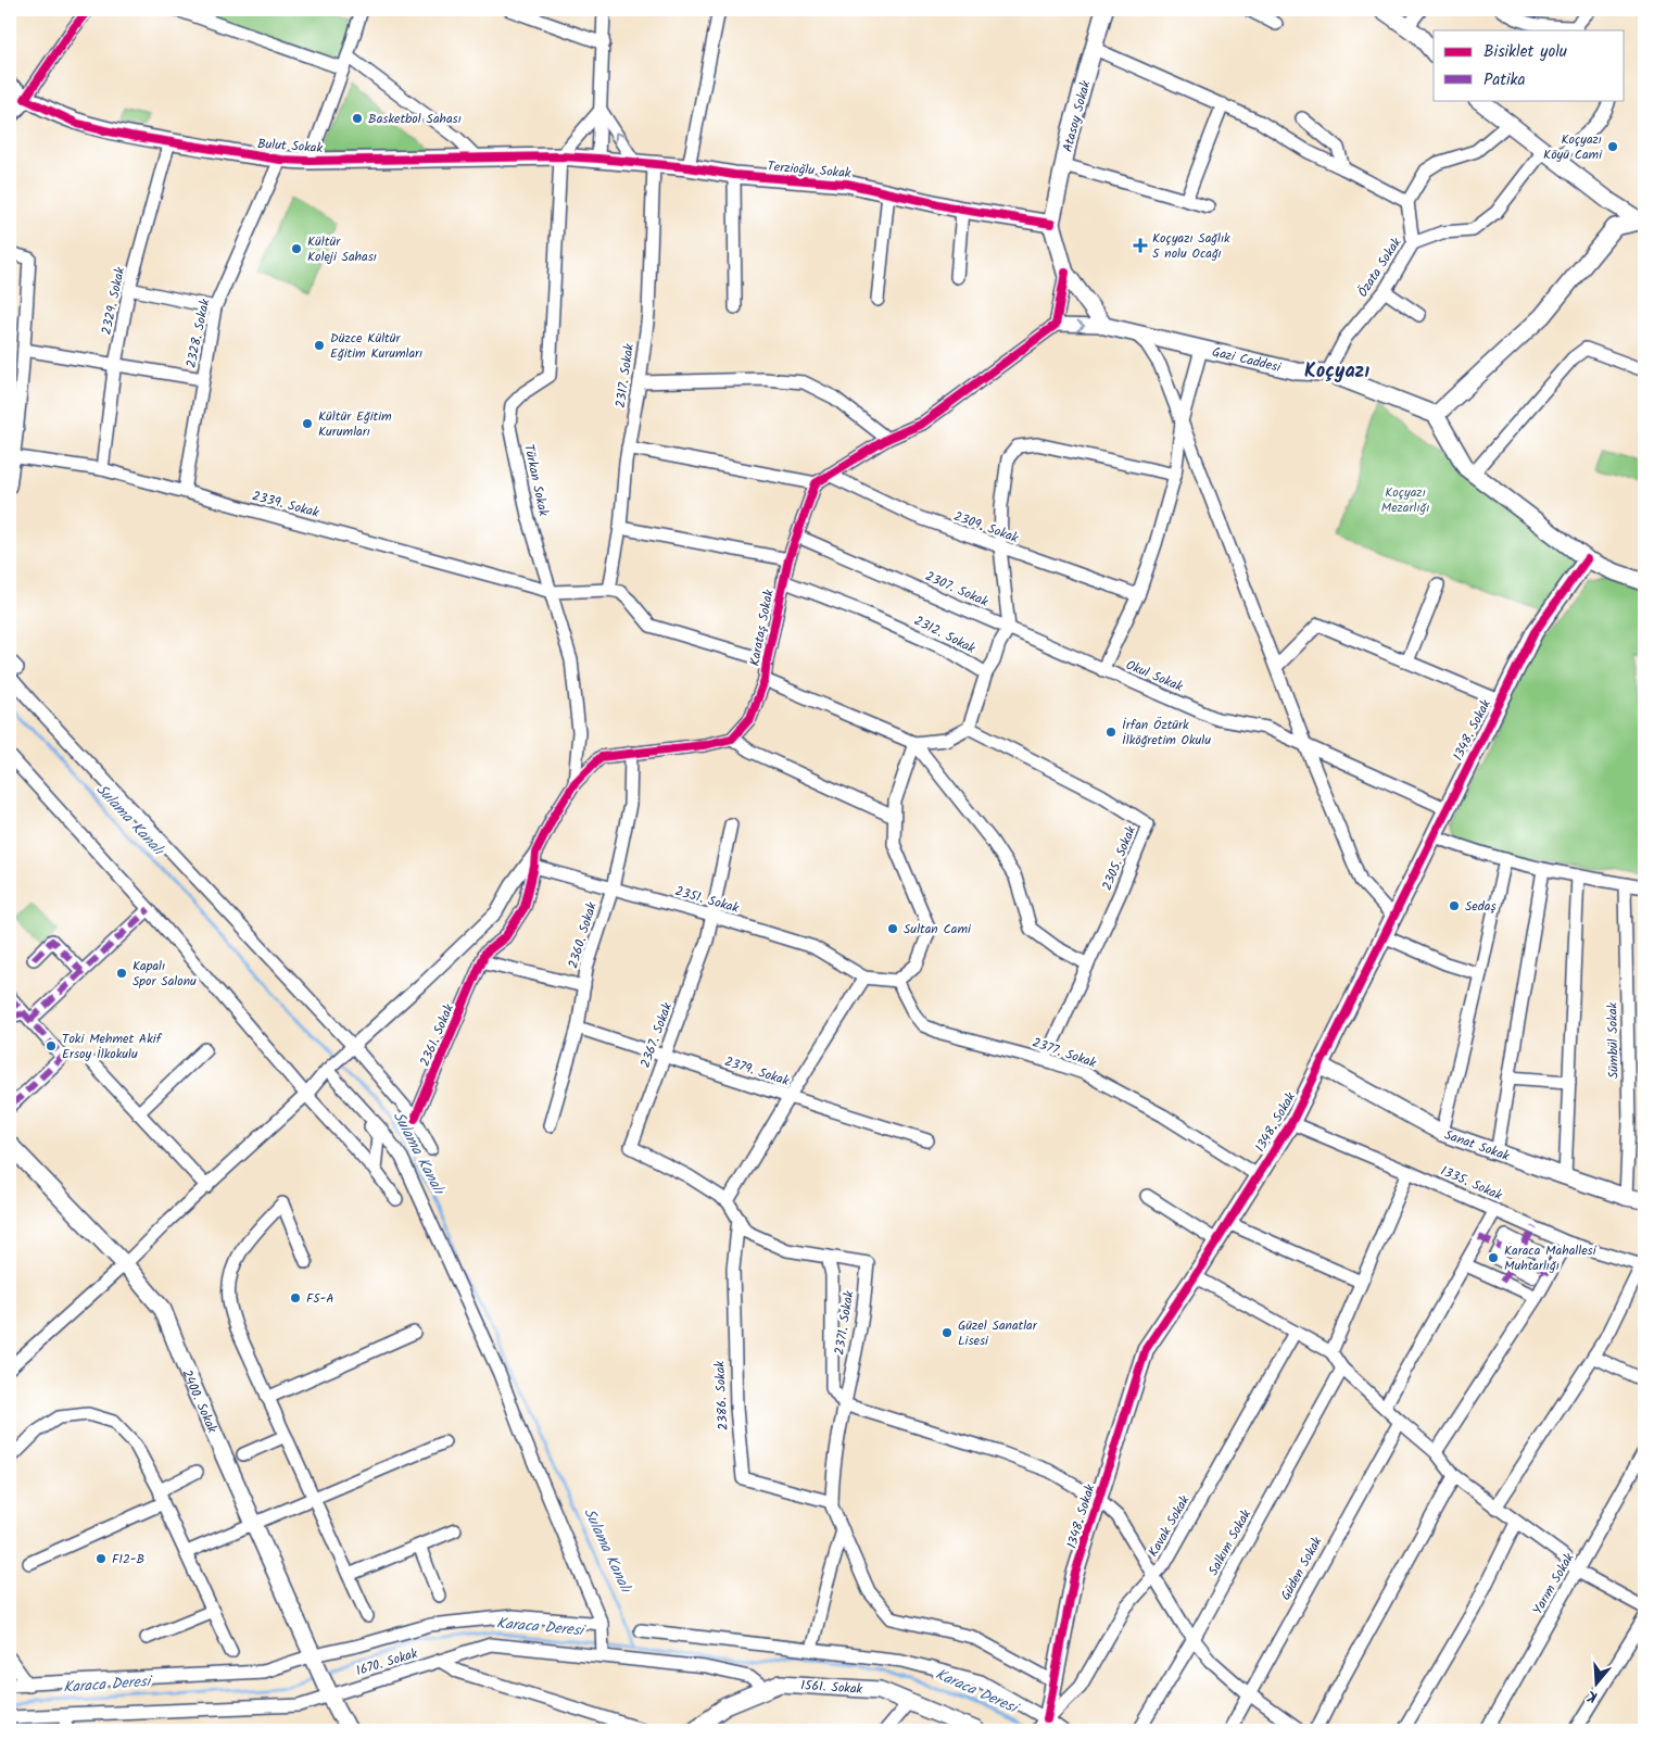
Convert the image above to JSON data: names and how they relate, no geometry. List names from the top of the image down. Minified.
{"streets":{"street":["Atasoy Sokak","Bulut Sokak","Terzioğlu Sokak","Özata Sokak","2329. Sokak","2328. Sokak","Gazi Caddesi","2317. Sokak","Türkan Sokak","2339. Sokak","2309. Sokak","2307. Sokak","Karataş Sokak","2312. Sokak","Okul Sokak","1348. Sokak","2305. Sokak","2351. Sokak","2360. Sokak","2361. Sokak","2367. Sokak","Sümbül Sokak","2377. Sokak","2379. Sokak","Sanat Sokak","1335. Sokak","2371. Sokak","2386. Sokak","2400. Sokak","Kavak Sokak","Salkım Sokak","Güden Sokak","Yarım Sokak","1670. Sokak","1561. Sokak"]},"crossings":[["Atasoy Sokak","Terzioğlu Sokak"],["Bulut Sokak","Terzioğlu Sokak"],["Bulut Sokak","2329. Sokak"],["Bulut Sokak","2328. Sokak"],["Bulut Sokak","Türkan Sokak"],["Terzioğlu Sokak","2317. Sokak"],["Terzioğlu Sokak","Türkan Sokak"],["Özata Sokak","Gazi Caddesi"],["2329. Sokak","2339. Sokak"],["2328. Sokak","2339. Sokak"],["Gazi Caddesi","Okul Sokak"],["Türkan Sokak","2339. Sokak"],["2309. Sokak","Okul Sokak"],["2307. Sokak","Karataş Sokak"],["2307. Sokak","Okul Sokak"],["Karataş Sokak","2312. Sokak"],["Okul Sokak","1348. Sokak"],["1348. Sokak","2377. Sokak"],["1348. Sokak","Sanat Sokak"],["1348. Sokak","1335. Sokak"],["1348. Sokak","2371. Sokak"],["1348. Sokak","Kavak Sokak"],["2305. Sokak","2377. Sokak"],["2351. Sokak","2360. Sokak"],["2351. Sokak","2367. Sokak"],["2360. Sokak","2379. Sokak"],["2367. Sokak","2379. Sokak"],["2367. Sokak","2371. Sokak"],["Sümbül Sokak","Sanat Sokak"],["2371. Sokak","2386. Sokak"],["2400. Sokak","1670. Sokak"],["1670. Sokak","1561. Sokak"]],"districts":["Koçyazı"],"water":["Sulama Kanalı","Karaca Deresi"],"parks":["Koçyazı Mezarlığı"],"places":{"other":["Basketbol Sahası","Koçyazı Köyü Cami","Kültür Koleji Sahası","Düzce Kültür Eğitim Kurumları","Kültür Eğitim Kurumları","İrfan Öztürk İlköğretim Okulu","Sedaş","Sultan Cami","Kapalı Spor Salonu","Toki Mehmet Akif Ersoy İlkokulu","Karaca Mahallesi Muhtarlığı","F5-A","Güzel Sanatlar Lisesi","F12-B"],"health":["Koçyazı Sağlık 5 nolu Ocağı"]},"legend":["Bisiklet yolu","Patika"],"north":"bottom"}
